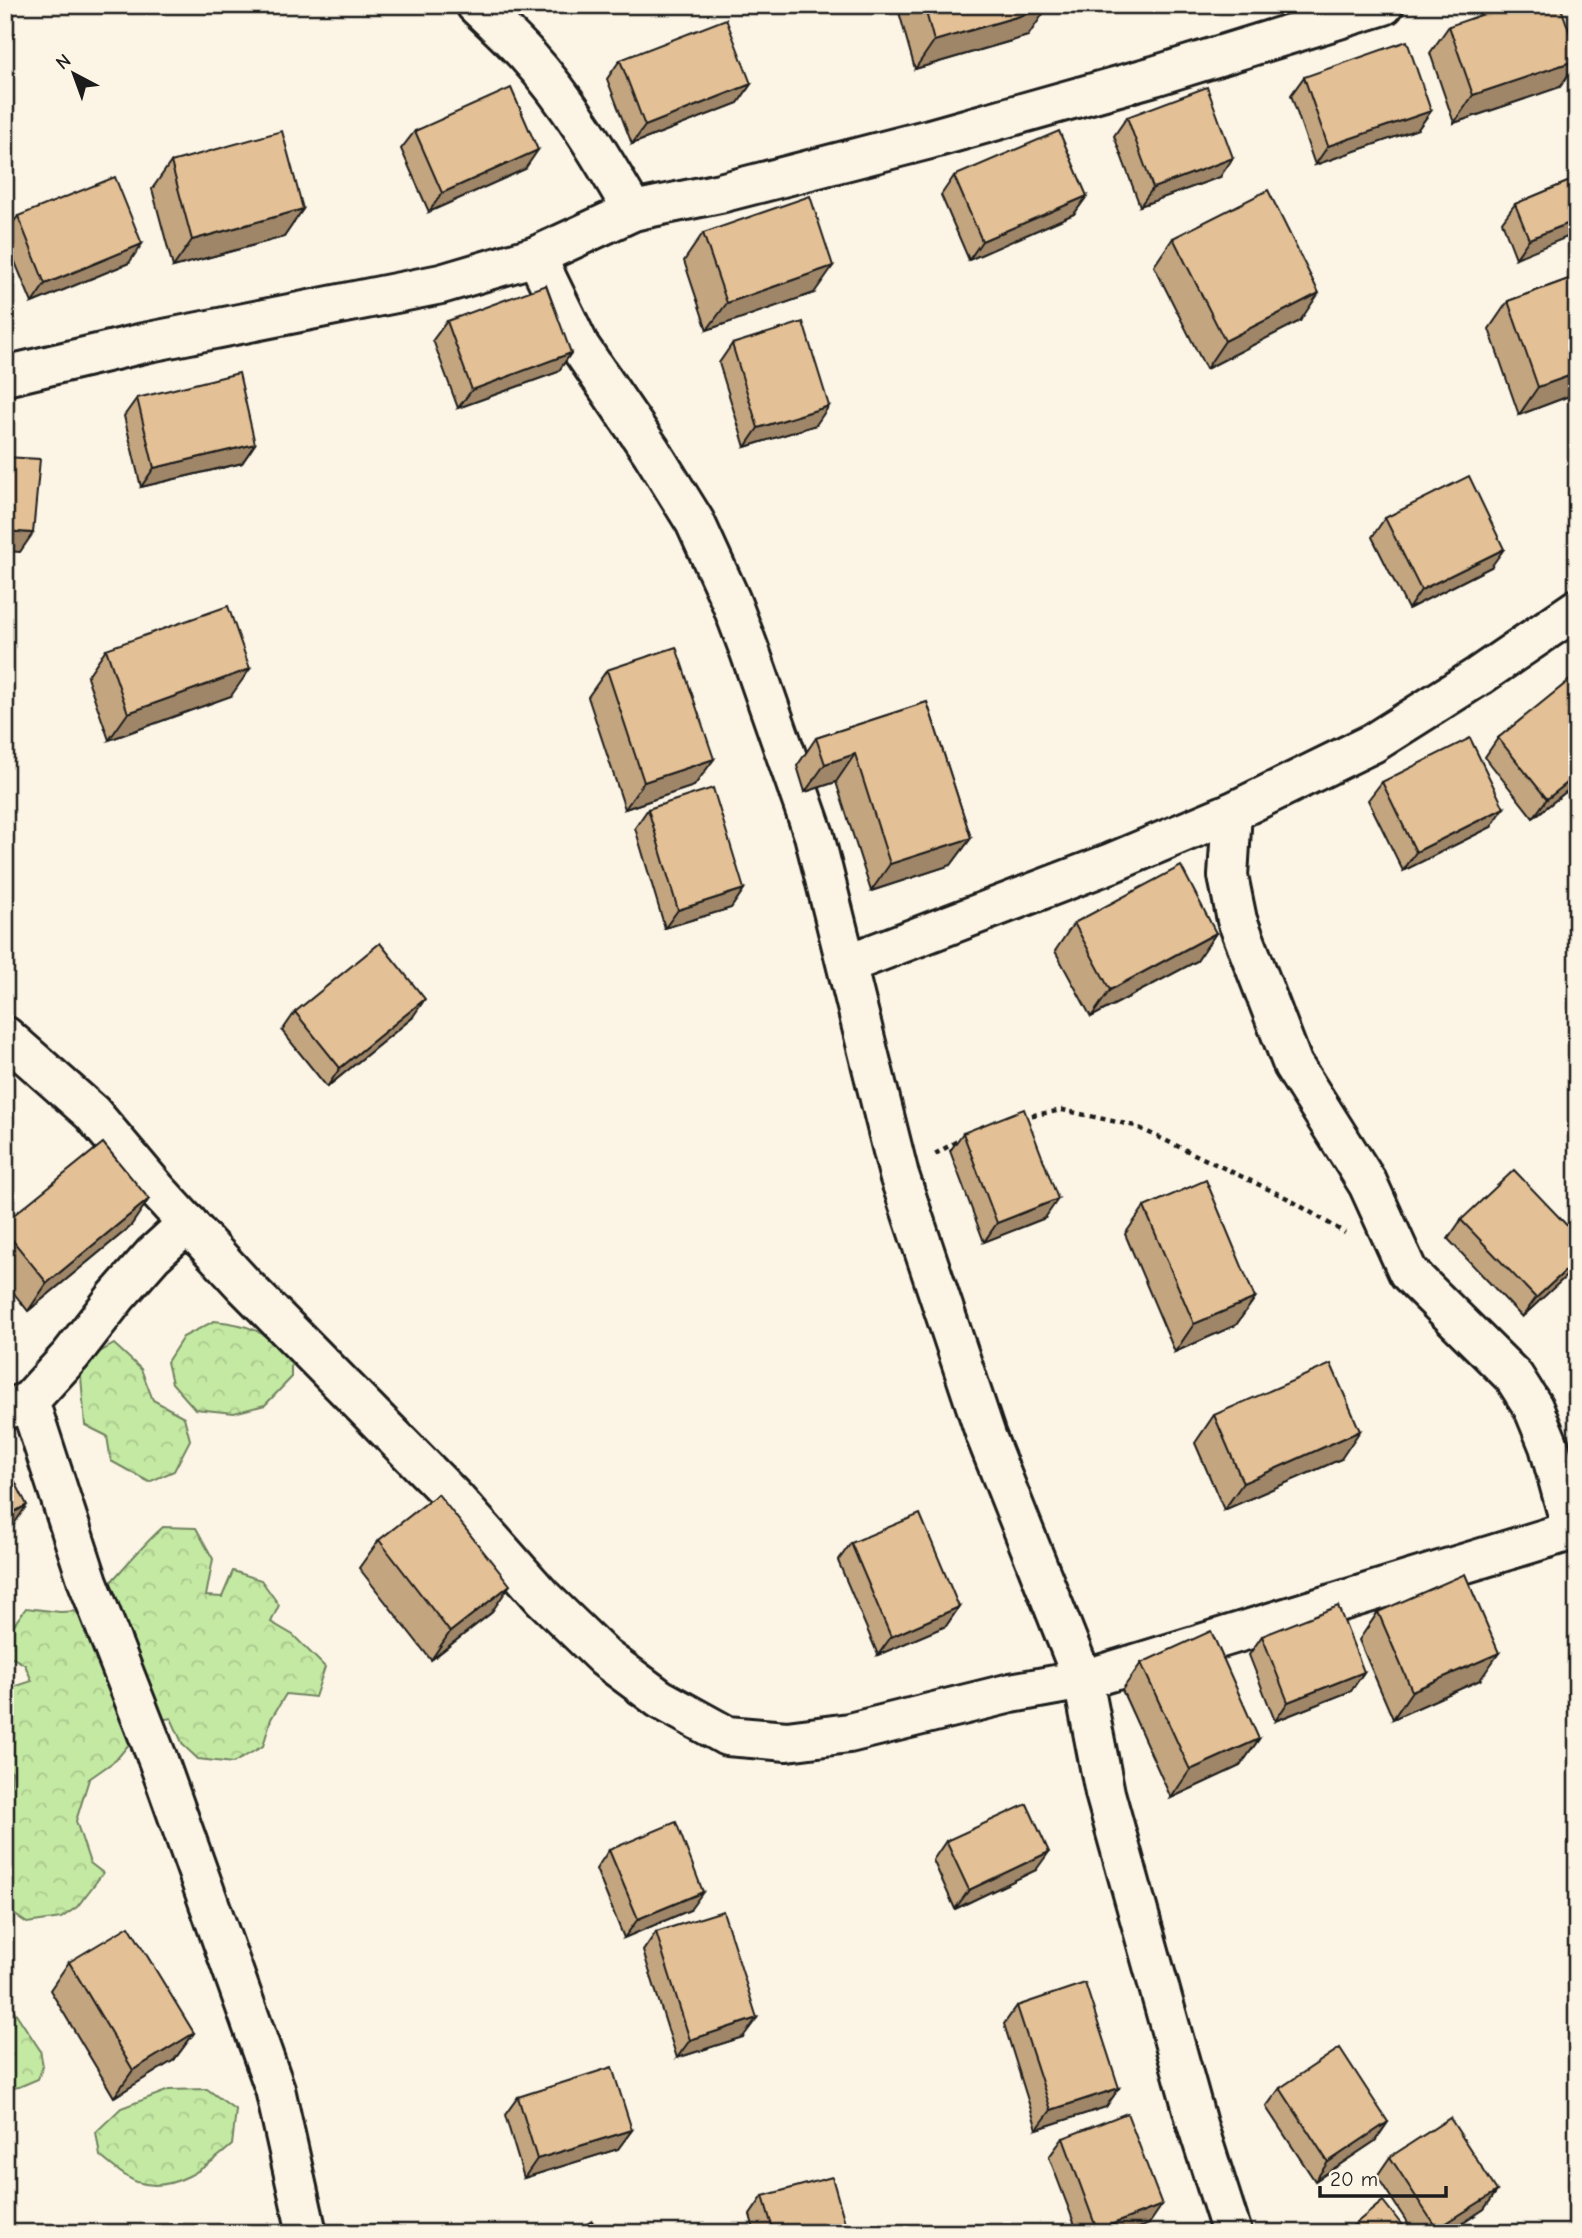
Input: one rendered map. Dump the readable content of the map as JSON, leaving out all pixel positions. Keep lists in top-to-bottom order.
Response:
{
  "scale_bar": "20 m",
  "north": "top left"
}
